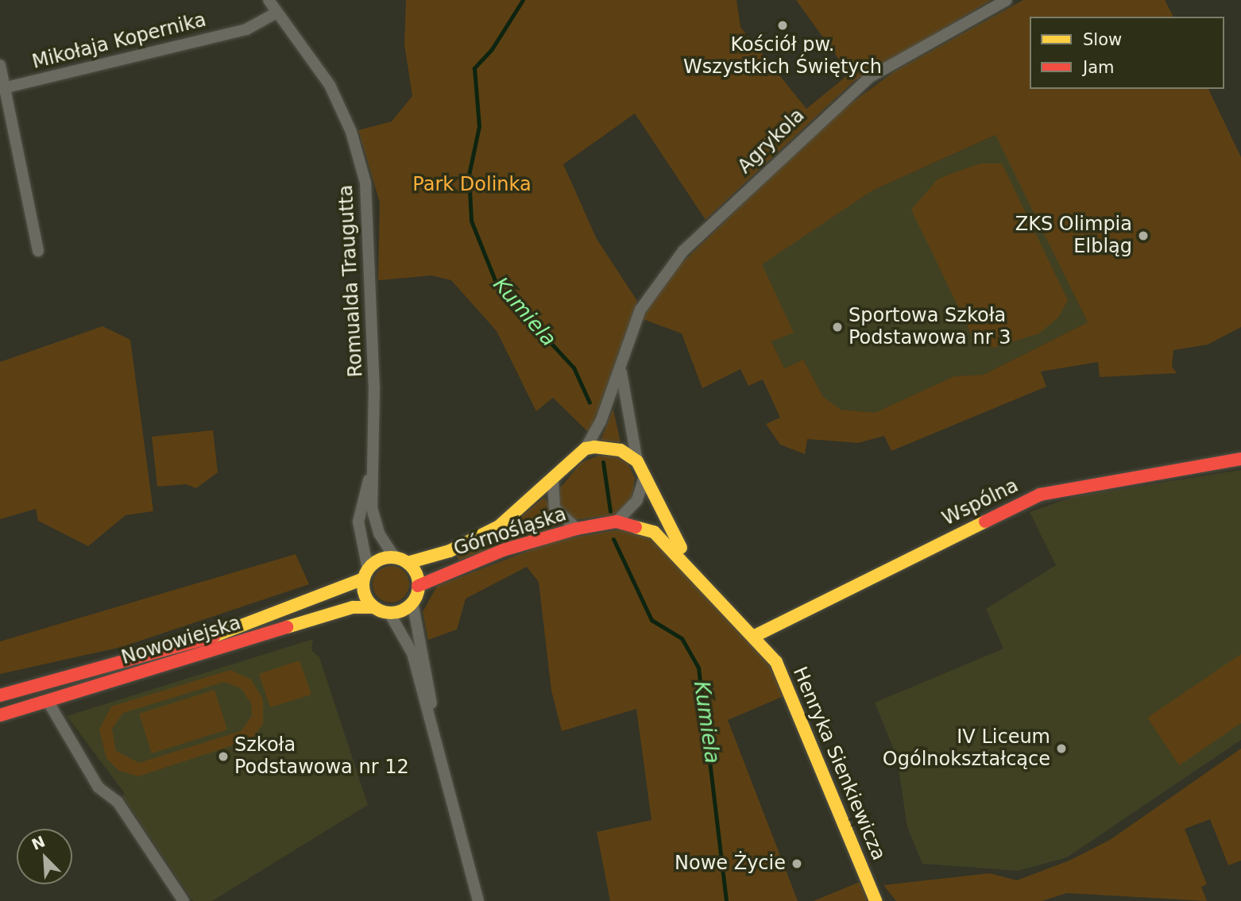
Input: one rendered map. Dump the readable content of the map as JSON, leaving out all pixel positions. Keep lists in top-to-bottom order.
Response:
{
  "streets": {
    "street": [
      "Mikołaja Kopernika",
      "Agrykola",
      "Romualda Traugutta",
      "Wspólna",
      "Górnośląska",
      "Nowowiejska",
      "Henryka Sienkiewicza"
    ]
  },
  "crossings": [
    ["Mikołaja Kopernika", "Romualda Traugutta"],
    ["Agrykola", "Górnośląska"],
    ["Agrykola", "Henryka Sienkiewicza"],
    ["Romualda Traugutta", "Górnośląska"],
    ["Romualda Traugutta", "Nowowiejska"],
    ["Wspólna", "Henryka Sienkiewicza"],
    ["Górnośląska", "Nowowiejska"],
    ["Górnośląska", "Henryka Sienkiewicza"]
  ],
  "water": ["Kumiela"],
  "parks": ["Park Dolinka"],
  "places": [
    "Kościół pw. Wszystkich Świętych",
    "ZKS Olimpia Elbląg",
    "Sportowa Szkoła Podstawowa nr 3",
    "IV Liceum Ogólnokształcące",
    "Szkoła Podstawowa nr 12",
    "Nowe Życie"
  ],
  "legend": ["Slow", "Jam"],
  "north": "top left"
}
